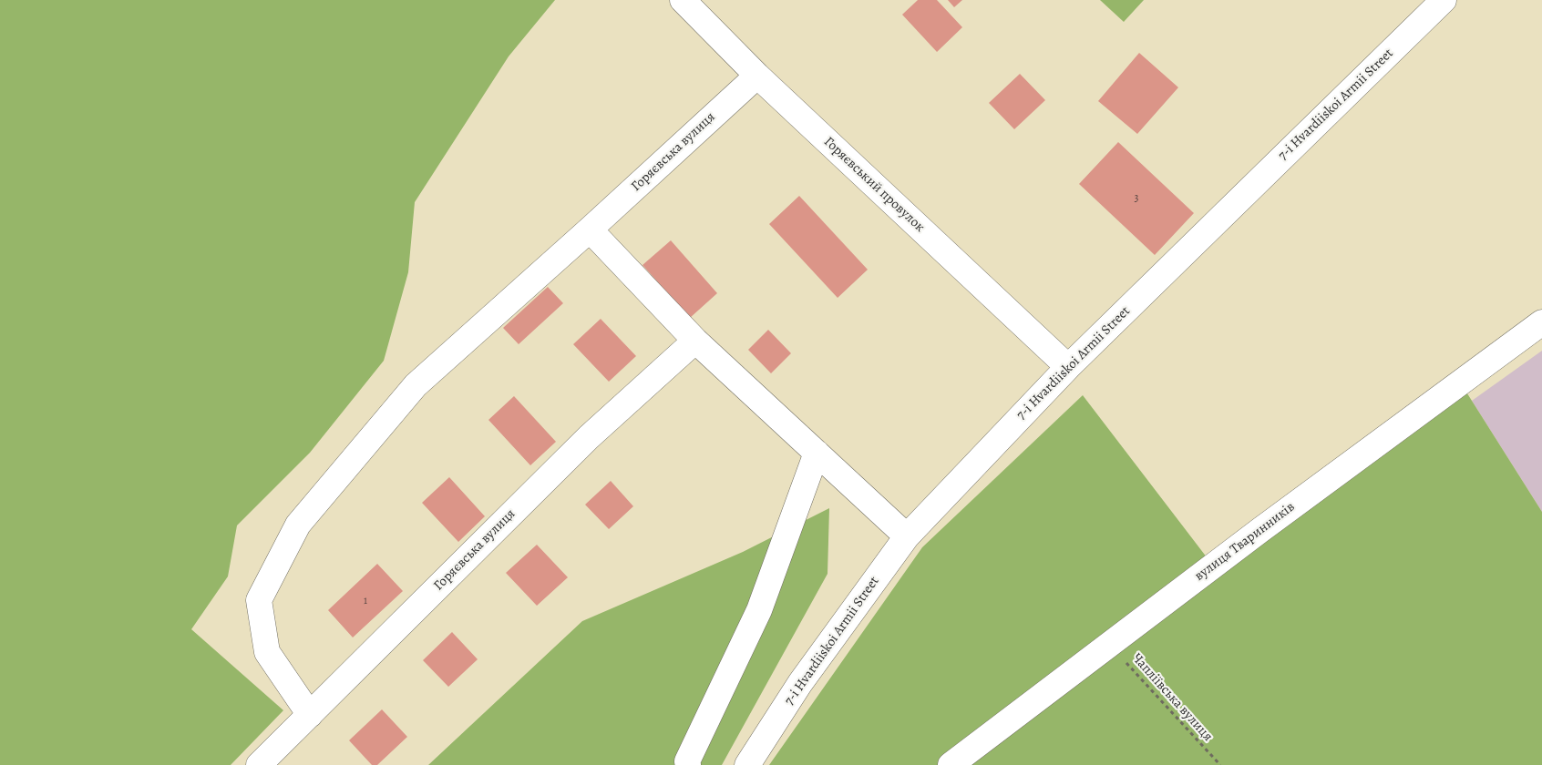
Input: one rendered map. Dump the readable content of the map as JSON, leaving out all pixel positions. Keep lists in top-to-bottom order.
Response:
{
  "streets": {
    "street": [
      "7-i Hvardiiskoi Armii Street",
      "Горяєвська вулиця",
      "Горяєвський провулок",
      "вулиця Тваринників"
    ],
    "path": ["Чапліївська вулиця"]
  },
  "crossings": [
    ["7-i Hvardiiskoi Armii Street", "Горяєвський провулок"],
    ["Горяєвська вулиця", "Горяєвський провулок"],
    ["вулиця Тваринників", "Чапліївська вулиця"]
  ],
  "house_numbers": ["3", "1"]
}
